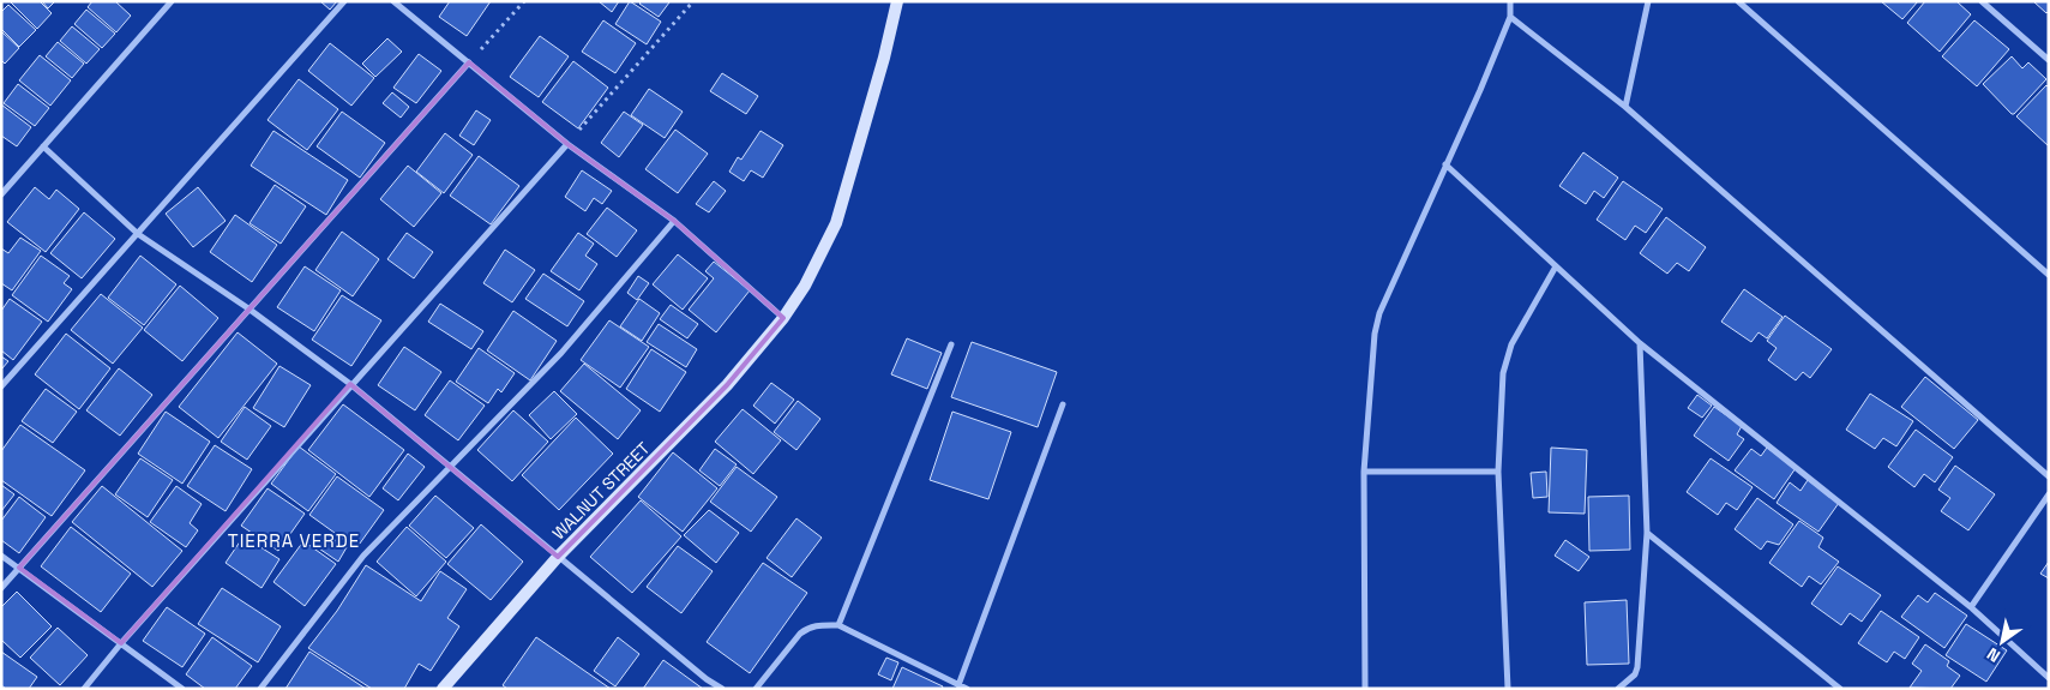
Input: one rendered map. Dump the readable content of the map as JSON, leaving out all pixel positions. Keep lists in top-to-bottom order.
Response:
{
  "streets": {
    "street": ["WALNUT STREET"]
  },
  "districts": ["TIERRA VERDE"],
  "north": "bottom left"
}
